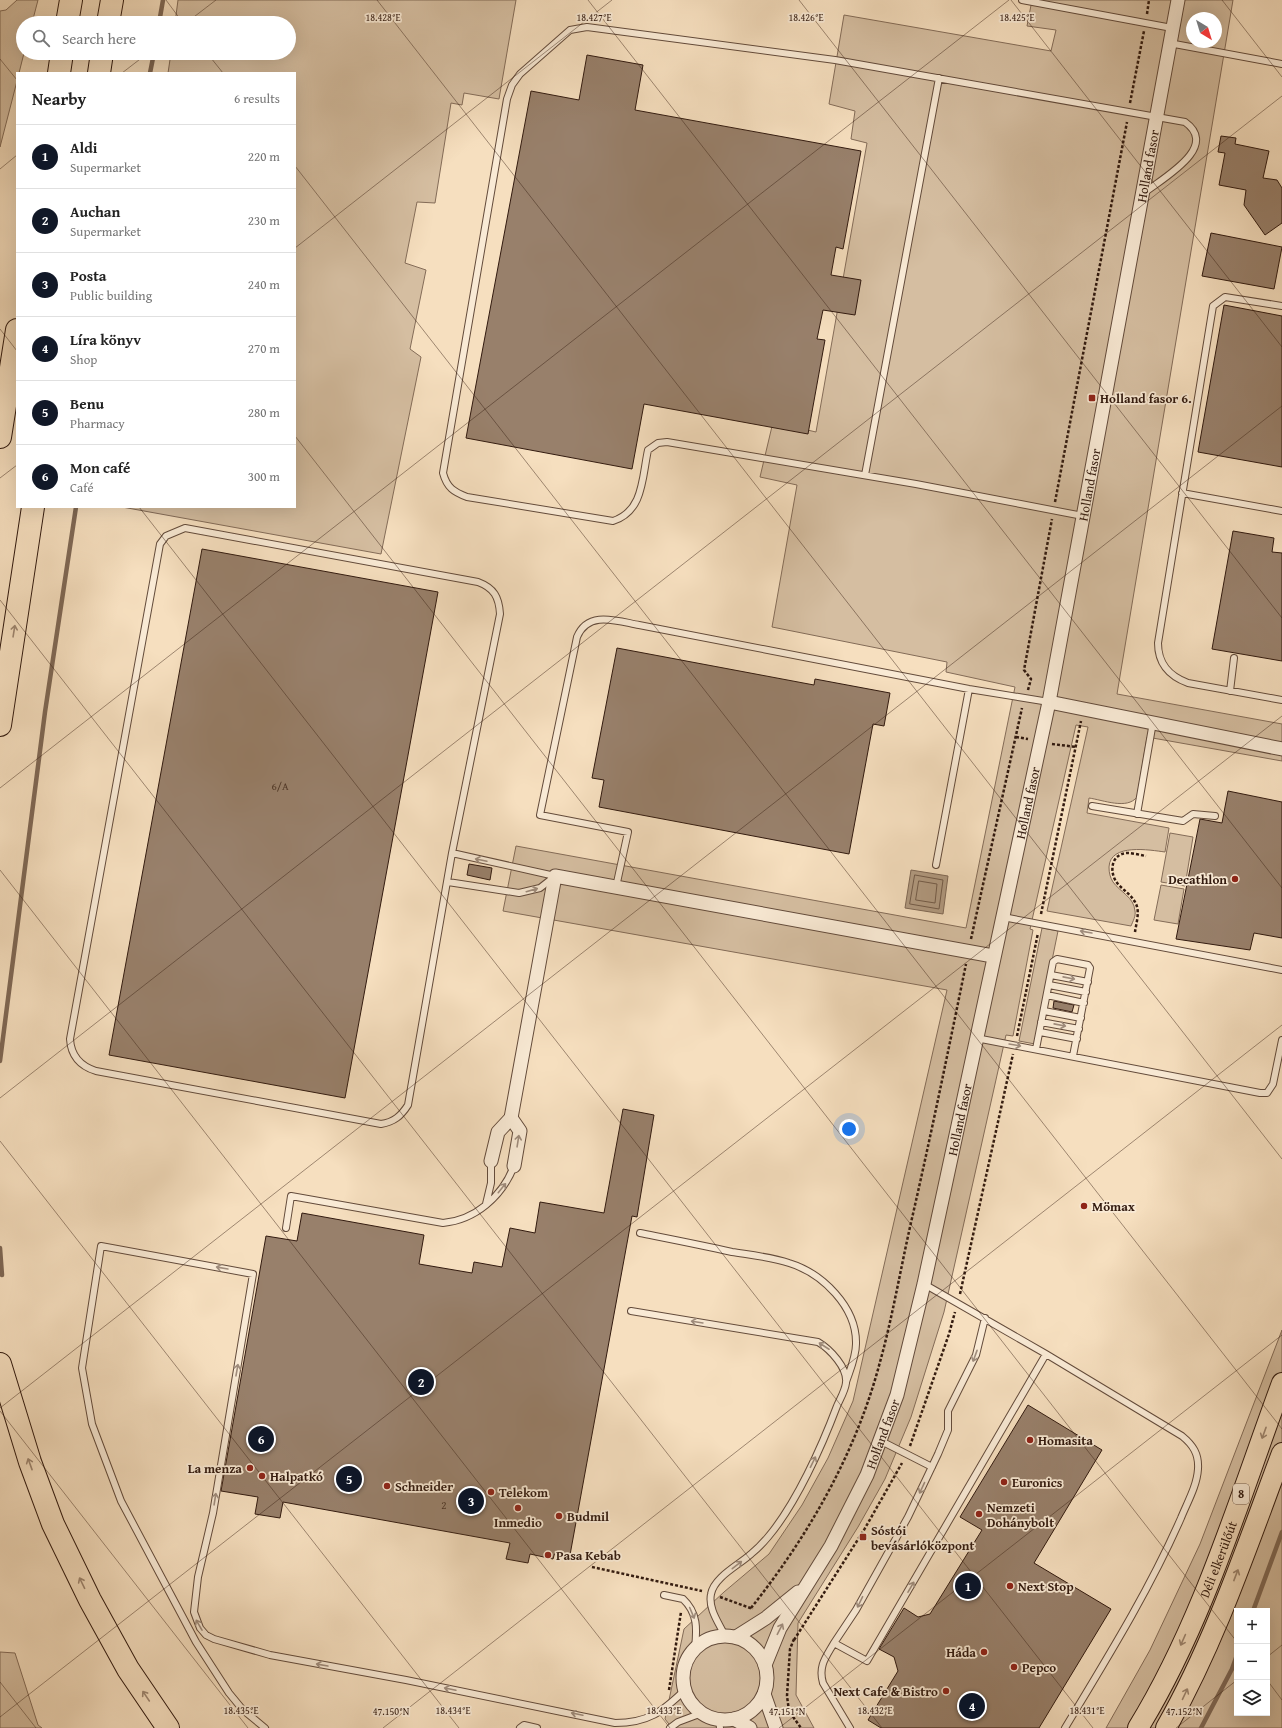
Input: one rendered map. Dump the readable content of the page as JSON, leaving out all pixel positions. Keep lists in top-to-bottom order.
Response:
{
  "streets": {
    "main road": ["8", "Déli elkerülőút"],
    "street": ["Holland fasor"]
  },
  "places": {
    "transit": ["Holland fasor 6.", "Sóstói bevásárlóközpont"],
    "other": [
      "Decathlon",
      "Mömax",
      "Homasita",
      "La menza",
      "Halpatkó",
      "Euronics",
      "Schneider",
      "Telekom",
      "Inmedio",
      "Nemzeti Dohánybolt",
      "Budmil",
      "Pasa Kebab",
      "Next Stop",
      "Háda",
      "Pepco",
      "Next Cafe & Bistro"
    ]
  },
  "house_numbers": ["6/A", "2"],
  "north": "bottom right",
  "page": {
    "search": "Search here",
    "heading": ["Nearby", "6 results"],
    "list": [
      {
        "mark": "1",
        "name": "Aldi",
        "note": "Supermarket",
        "value": "220 m"
      },
      {
        "mark": "2",
        "name": "Auchan",
        "note": "Supermarket",
        "value": "230 m"
      },
      {
        "mark": "3",
        "name": "Posta",
        "note": "Public building",
        "value": "240 m"
      },
      {
        "mark": "4",
        "name": "Líra könyv",
        "note": "Shop",
        "value": "270 m"
      },
      {
        "mark": "5",
        "name": "Benu",
        "note": "Pharmacy",
        "value": "280 m"
      },
      {
        "mark": "6",
        "name": "Mon café",
        "note": "Café",
        "value": "300 m"
      }
    ],
    "pins": [
      "2",
      "6",
      "5",
      "3",
      "1",
      "4"
    ],
    "map_buttons": ["+", "−"]
  },
  "coordinates": [
    "18.428°E",
    "18.427°E",
    "18.426°E",
    "18.425°E",
    "18.435°E",
    "18.434°E",
    "18.433°E",
    "18.432°E",
    "18.431°E",
    "47.150°N",
    "47.151°N",
    "47.152°N"
  ]
}
